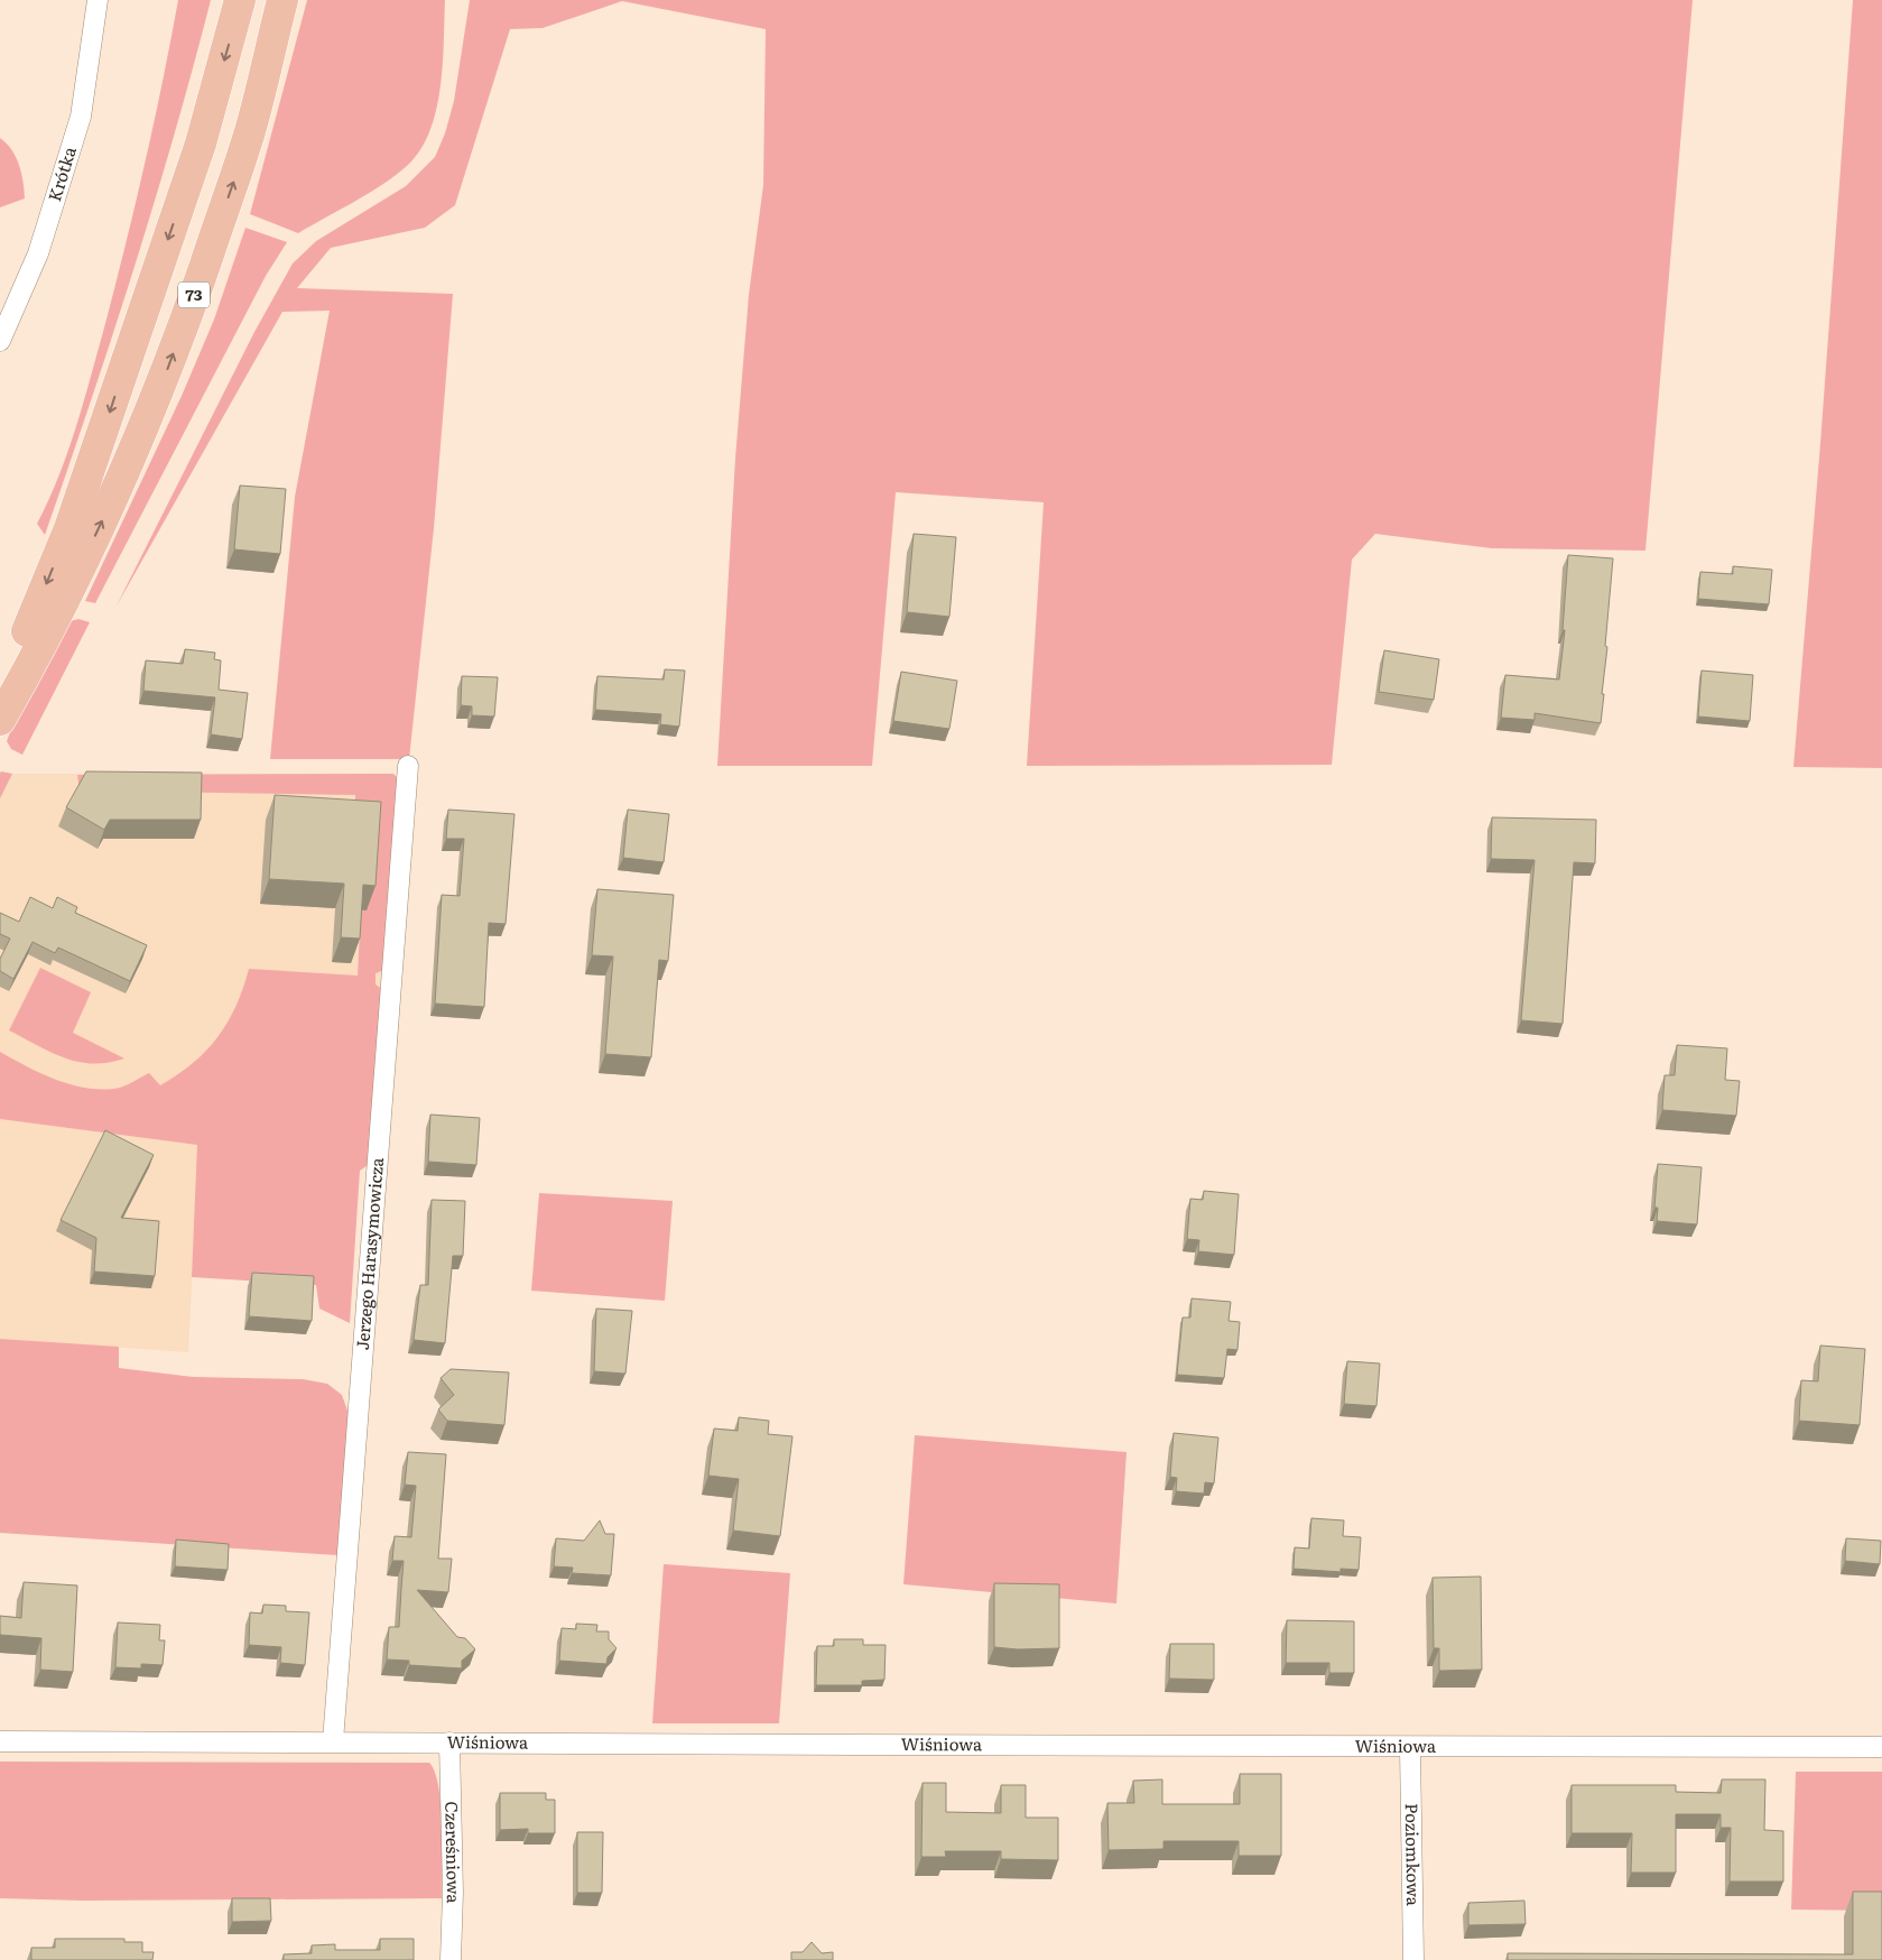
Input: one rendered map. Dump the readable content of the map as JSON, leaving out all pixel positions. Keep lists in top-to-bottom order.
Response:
{
  "streets": {
    "main road": ["73"],
    "street": [
      "Krótka",
      "Jerzego Harasymowicza",
      "Wiśniowa",
      "Czereśniowa",
      "Poziomkowa"
    ]
  },
  "crossings": [
    ["Jerzego Harasymowicza", "Wiśniowa"],
    ["Wiśniowa", "Czereśniowa"],
    ["Wiśniowa", "Poziomkowa"]
  ]
}
